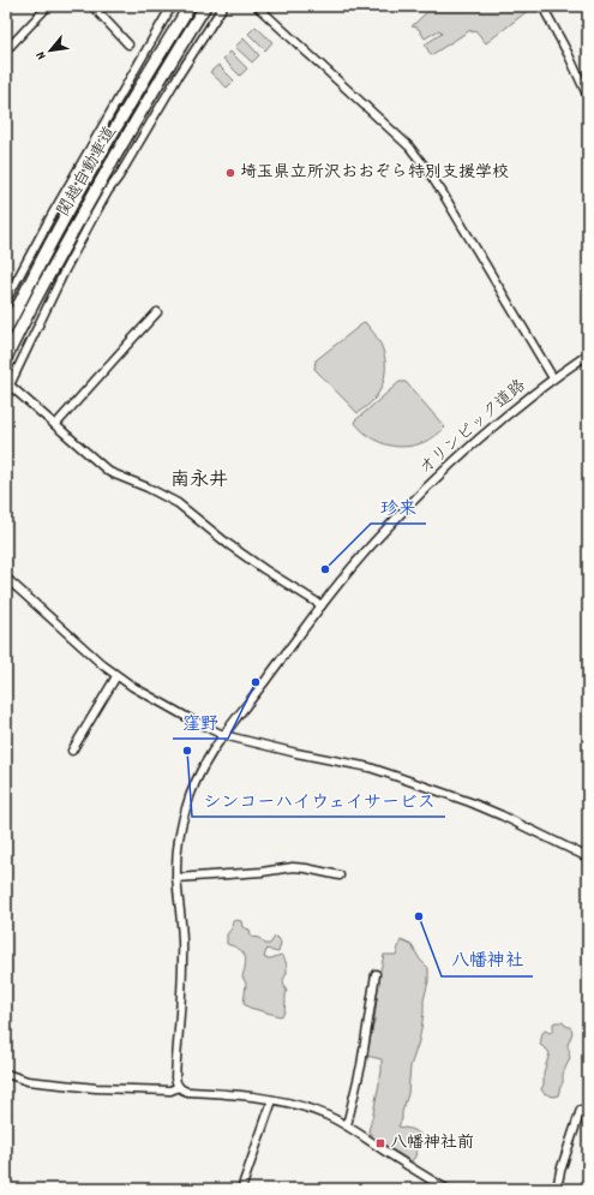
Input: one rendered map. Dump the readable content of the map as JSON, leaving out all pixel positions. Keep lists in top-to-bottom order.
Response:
{
  "streets": {
    "highway": ["関越自動車道"],
    "street": ["オリンピック道路"]
  },
  "districts": ["南永井"],
  "places": {
    "other": [
      "埼玉県立所沢おおぞら特別支援学校",
      "珍来",
      "窪野",
      "シンコーハイウェイサービス",
      "八幡神社"
    ],
    "transit": ["八幡神社前"]
  },
  "north": "bottom left"
}
